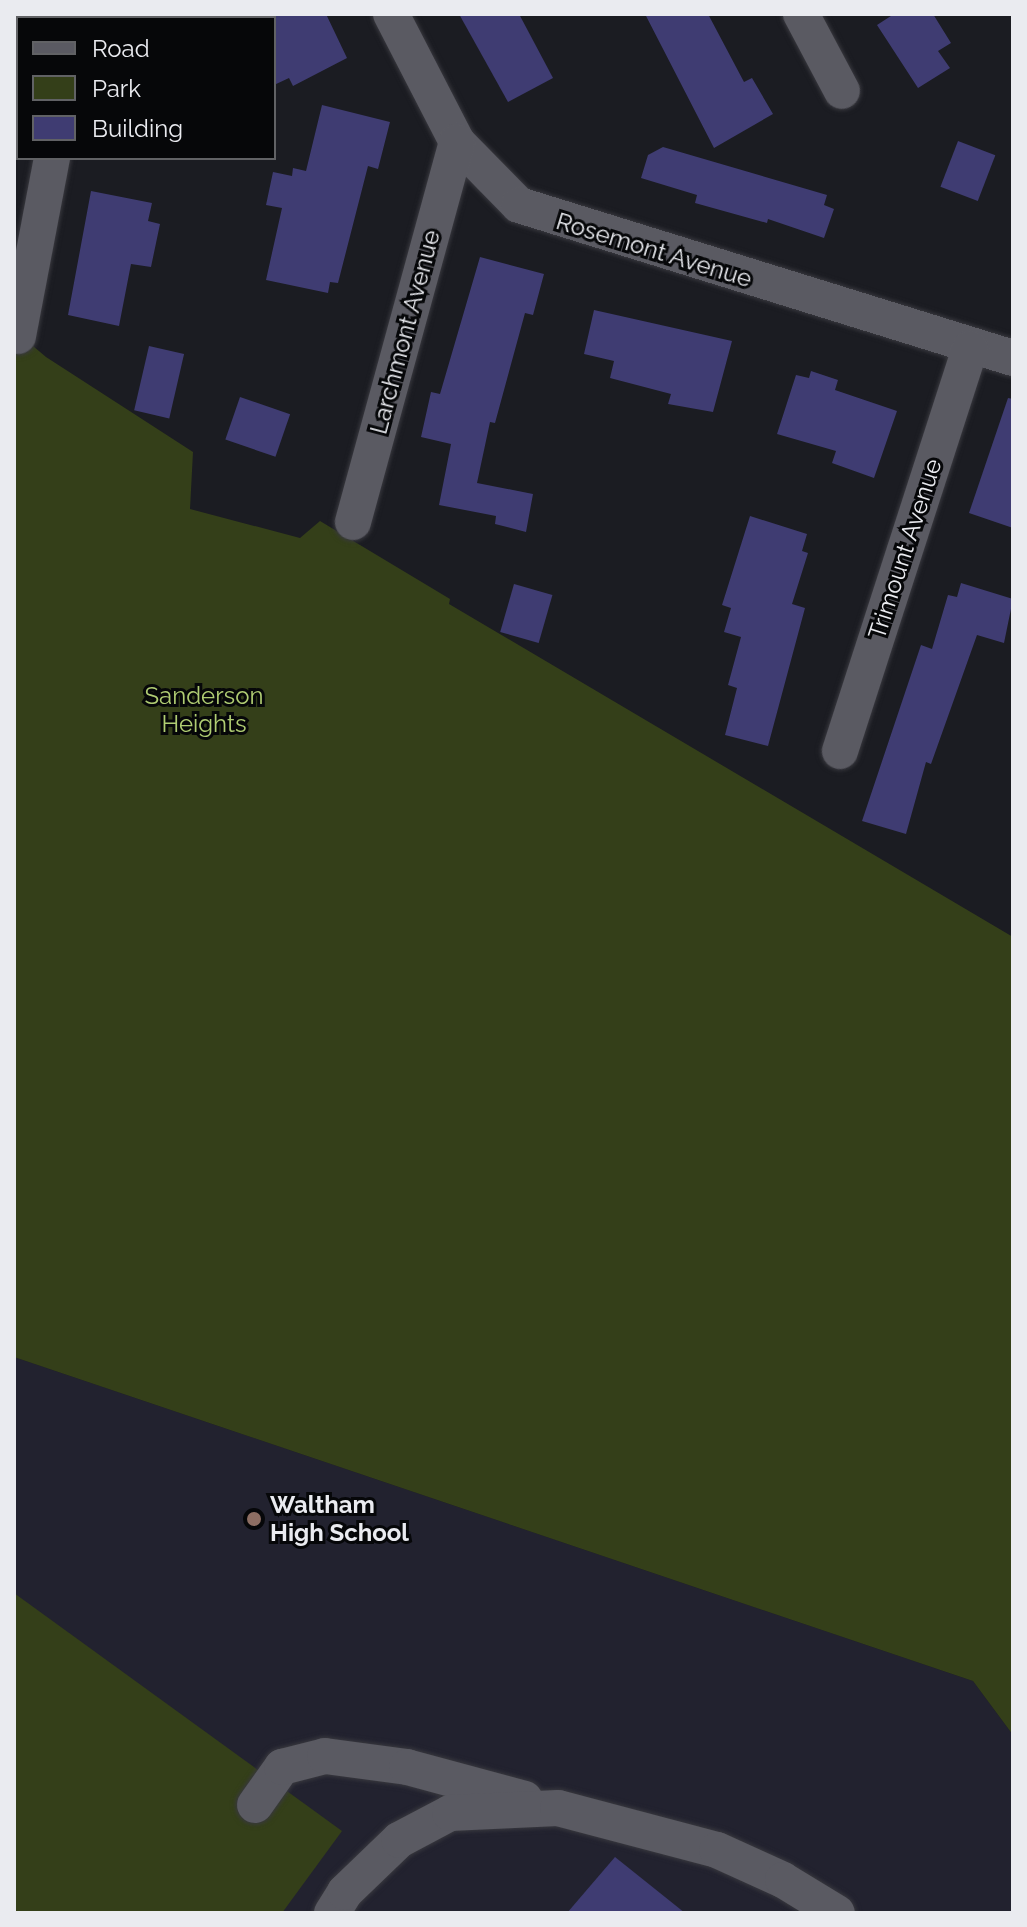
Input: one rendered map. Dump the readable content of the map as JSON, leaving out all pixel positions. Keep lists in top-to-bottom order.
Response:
{
  "streets": {
    "street": ["Rosemont Avenue", "Larchmont Avenue", "Trimount Avenue"]
  },
  "crossings": [
    ["Rosemont Avenue", "Larchmont Avenue"],
    ["Rosemont Avenue", "Trimount Avenue"]
  ],
  "parks": ["Sanderson Heights"],
  "places": ["Waltham High School"],
  "legend": ["Road", "Park", "Building"]
}
